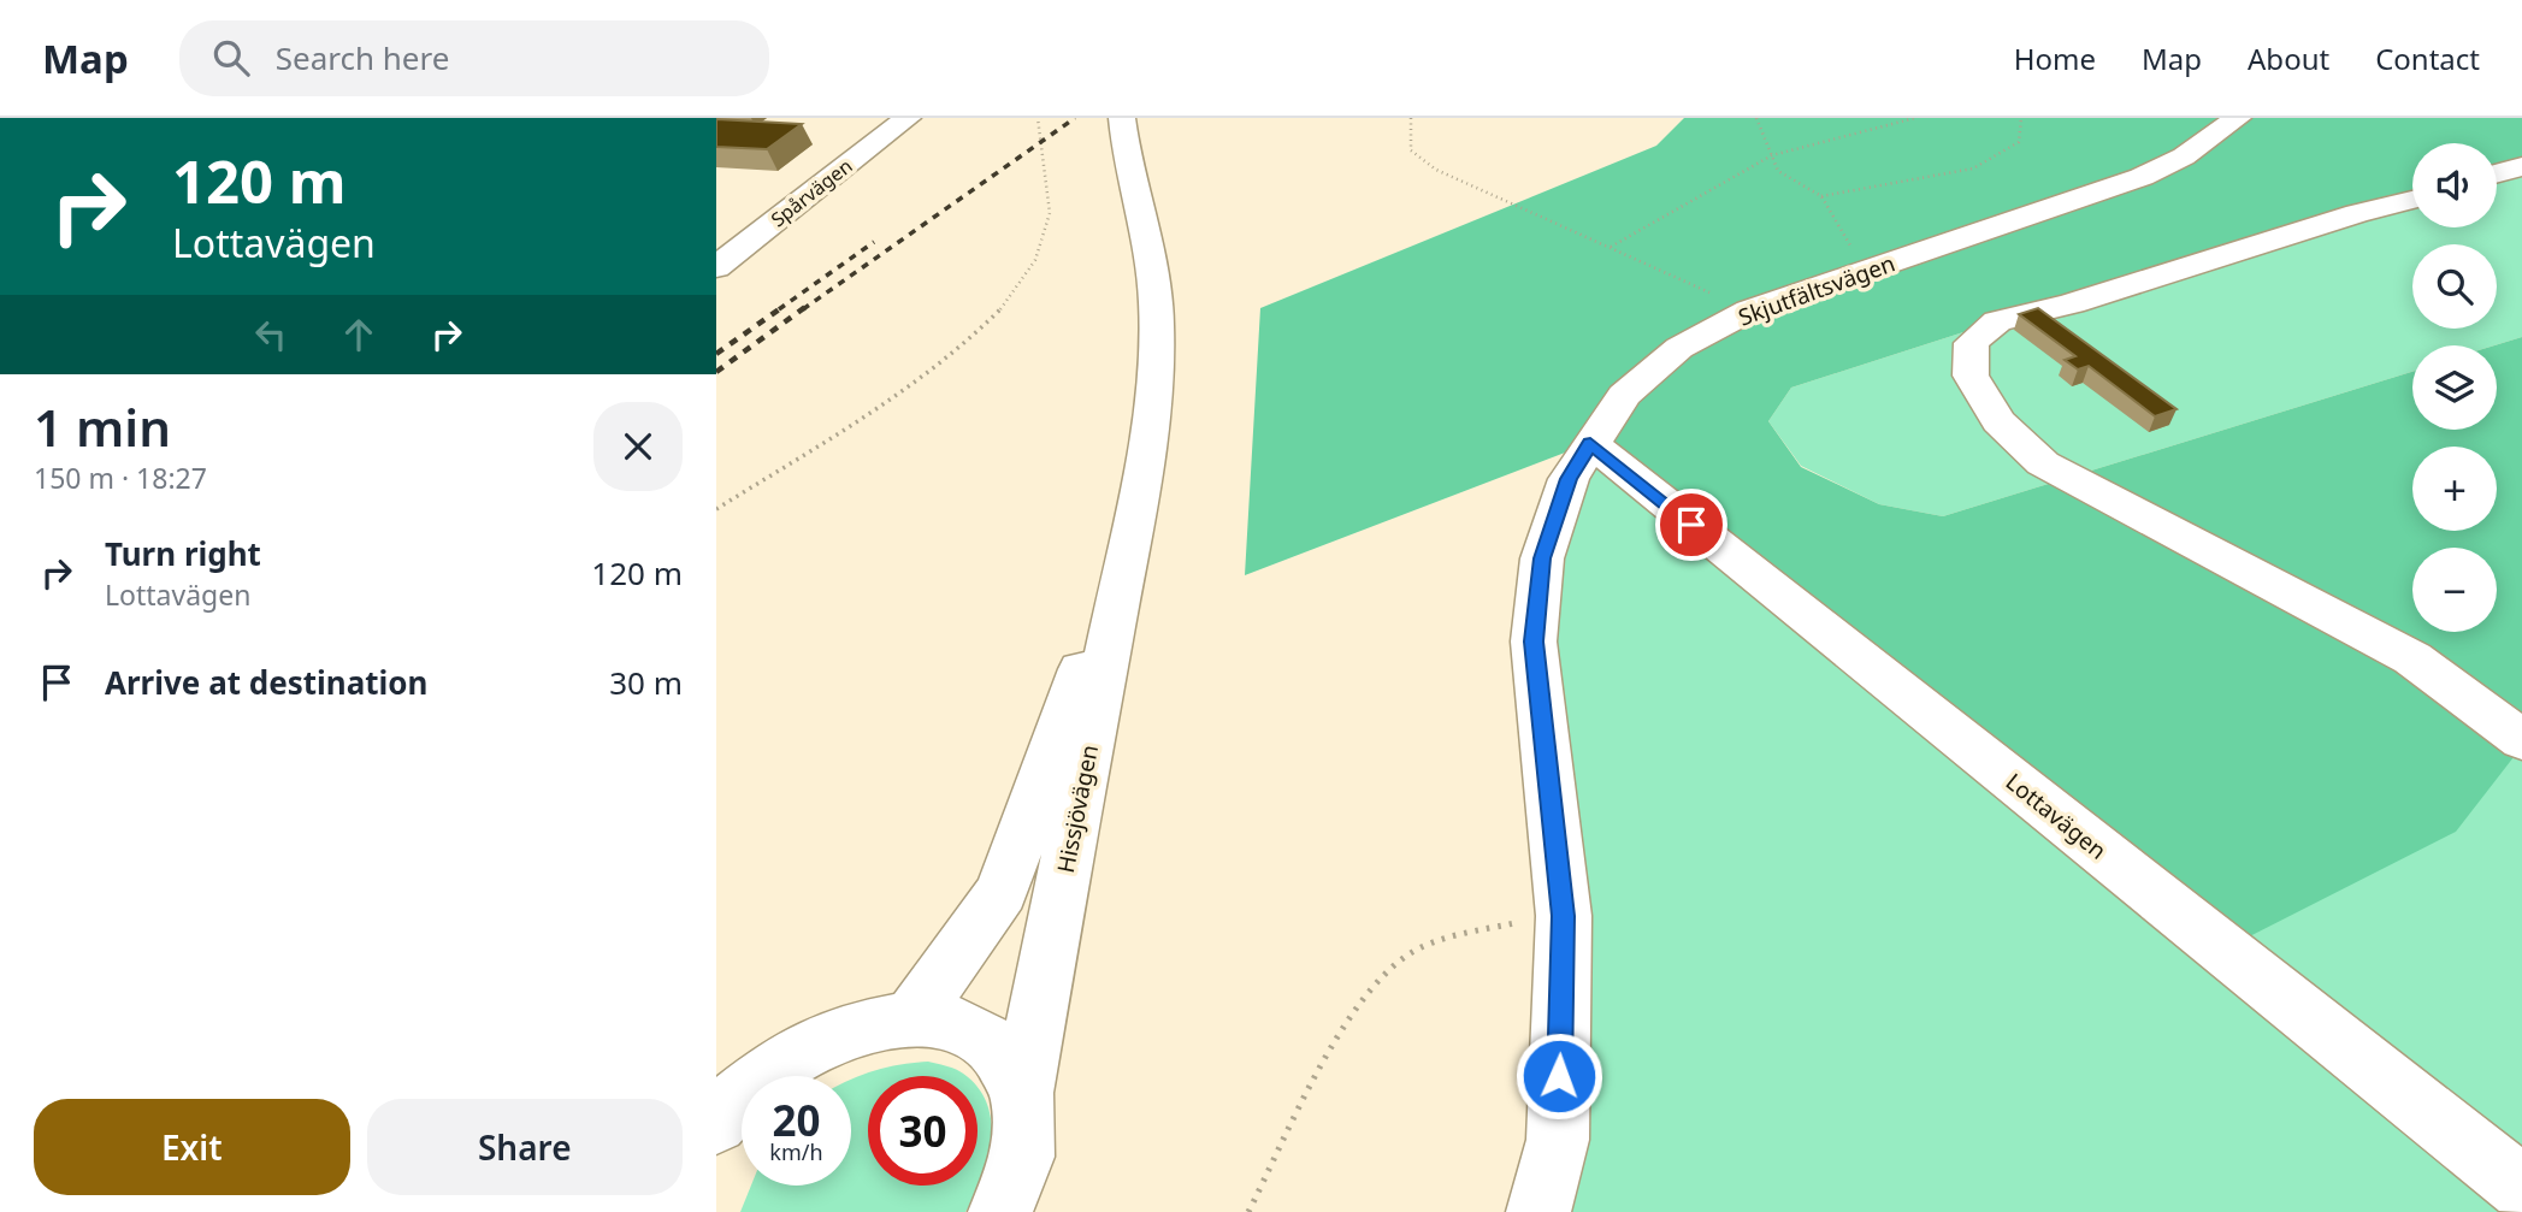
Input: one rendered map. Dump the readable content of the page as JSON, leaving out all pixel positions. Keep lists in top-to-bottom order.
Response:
{
  "streets": {
    "street": [
      "Spårvägen",
      "Skjutfältsvägen",
      "Hissjövägen",
      "Lottavägen"
    ]
  },
  "crossings": [
    ["Skjutfältsvägen", "Lottavägen"]
  ],
  "page": {
    "header": "Map",
    "search": "Search here",
    "nav": [
      "Home",
      "Map",
      "About",
      "Contact"
    ],
    "turn": ["120 m", "Lottavägen"],
    "map_buttons": ["+", "−"],
    "heading": ["1 min", "150 m · 18:27"],
    "list": [
      {
        "name": "Turn right",
        "note": "Lottavägen",
        "value": "120 m"
      },
      {
        "name": "Arrive at destination",
        "value": "30 m"
      }
    ],
    "speed": "20 km/h",
    "limit": "30",
    "buttons": ["Exit", "Share"]
  }
}
